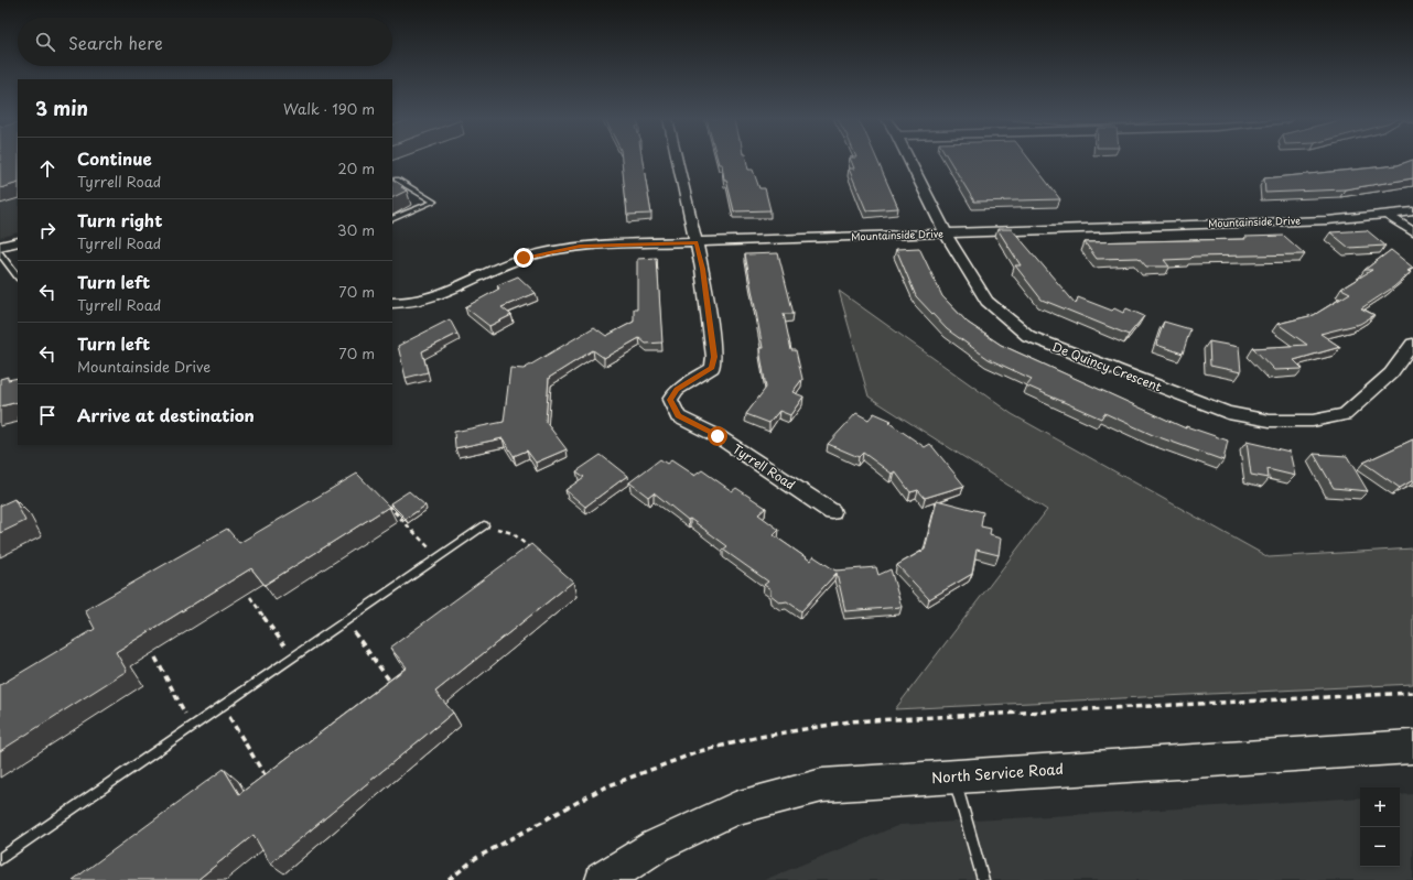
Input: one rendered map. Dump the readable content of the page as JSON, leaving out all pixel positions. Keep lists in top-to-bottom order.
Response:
{
  "streets": {
    "street": [
      "Mountainside Drive",
      "De Quincy Crescent",
      "Tyrrell Road",
      "North Service Road"
    ]
  },
  "crossings": [
    ["Mountainside Drive", "De Quincy Crescent"],
    ["Mountainside Drive", "Tyrrell Road"]
  ],
  "page": {
    "search": "Search here",
    "heading": ["3 min", "Walk · 190 m"],
    "list": [
      ["Continue", "Tyrrell Road", "20 m"],
      ["Turn right", "Tyrrell Road", "30 m"],
      ["Turn left", "Tyrrell Road", "70 m"],
      ["Turn left", "Mountainside Drive", "70 m"],
      "Arrive at destination"
    ],
    "map_buttons": ["+", "−"]
  }
}
